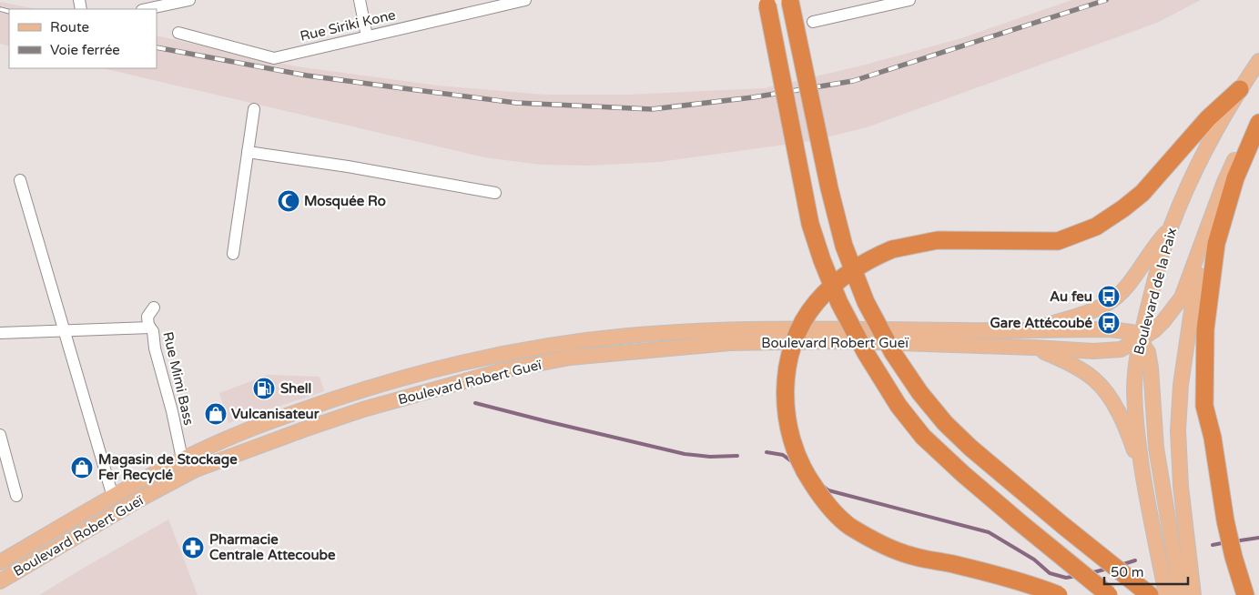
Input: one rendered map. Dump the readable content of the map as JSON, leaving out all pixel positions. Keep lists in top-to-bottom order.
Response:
{
  "streets": {
    "main road": ["Boulevard de la Paix", "Boulevard Robert Gueï"],
    "street": ["Rue Siriki Kone", "Rue Mimi Bass"]
  },
  "crossings": [
    ["Boulevard de la Paix", "Boulevard Robert Gueï"],
    ["Boulevard Robert Gueï", "Rue Mimi Bass"]
  ],
  "places": {
    "mosque": ["Mosquée Ro"],
    "bus stop": ["Au feu", "Gare Attécoubé"],
    "fuel station": ["Shell"],
    "shop": ["Vulcanisateur", "Magasin de Stockage Fer Recyclé"],
    "pharmacy": ["Pharmacie Centrale Attecoube"]
  },
  "legend": ["Route", "Voie ferrée"],
  "scale_bar": "50 m"
}
